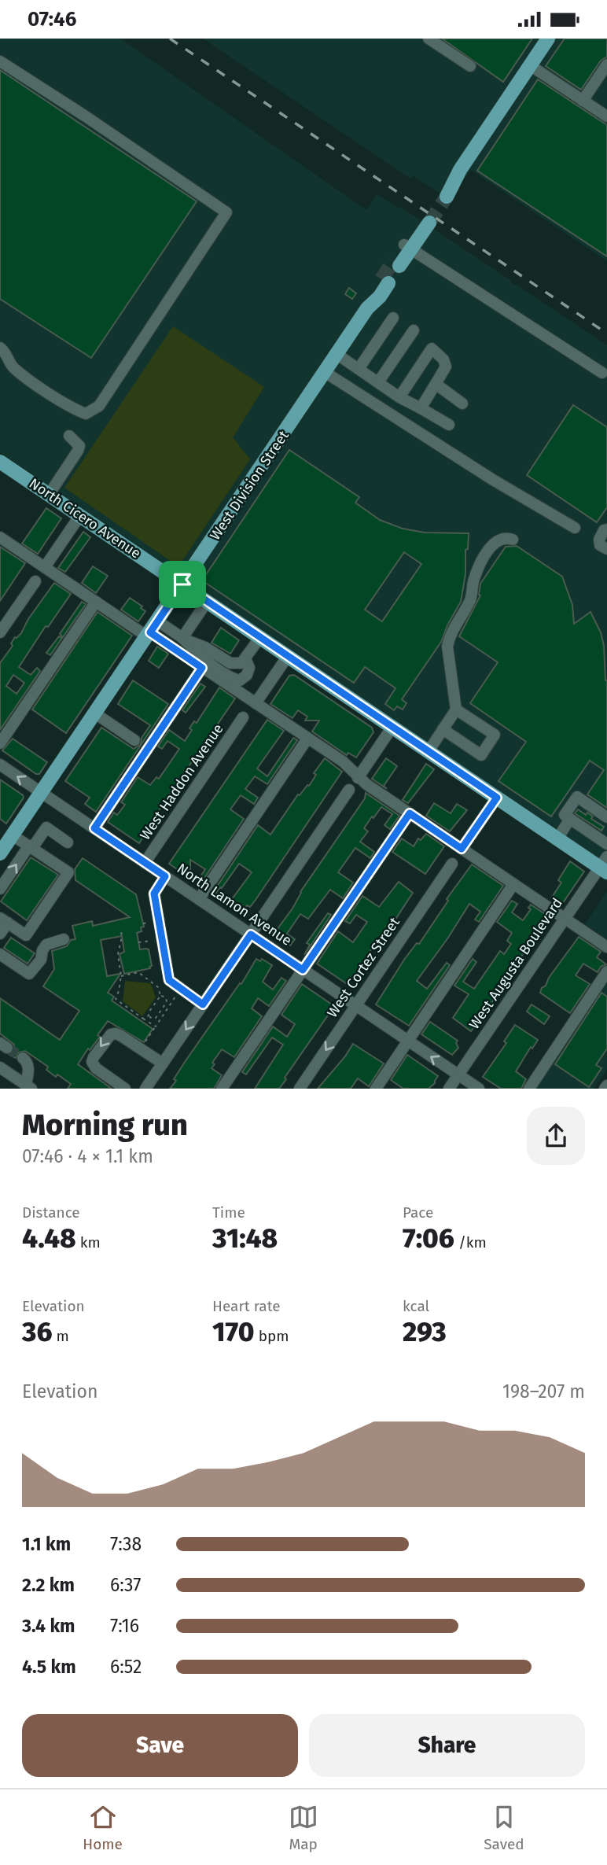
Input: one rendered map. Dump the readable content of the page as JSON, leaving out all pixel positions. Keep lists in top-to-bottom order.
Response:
{
  "streets": {
    "main road": ["West Division Street", "North Cicero Avenue"],
    "street": [
      "West Haddon Avenue",
      "North Lamon Avenue",
      "West Augusta Boulevard",
      "West Cortez Street"
    ]
  },
  "crossings": [
    ["West Division Street", "North Cicero Avenue"],
    ["West Division Street", "North Lamon Avenue"],
    ["North Cicero Avenue", "West Augusta Boulevard"],
    ["West Haddon Avenue", "North Lamon Avenue"],
    ["North Lamon Avenue", "West Augusta Boulevard"],
    ["North Lamon Avenue", "West Cortez Street"]
  ],
  "page": {
    "status": "07:46",
    "heading": ["Morning run", "07:46 · 4 × 1.1 km"],
    "stats": [
      ["Distance", "4.48 km"],
      ["Time", "31:48"],
      ["Pace", "7:06 /km"],
      ["Elevation", "36 m"],
      ["Heart rate", "170 bpm"],
      ["kcal", "293"]
    ],
    "chart": ["Elevation", "198–207 m"],
    "list": [
      {
        "name": "1.1 km",
        "note": "7:38"
      },
      {
        "name": "2.2 km",
        "note": "6:37"
      },
      {
        "name": "3.4 km",
        "note": "7:16"
      },
      {
        "name": "4.5 km",
        "note": "6:52"
      }
    ],
    "buttons": ["Save", "Share"],
    "tabs": ["Home", "Map", "Saved"]
  }
}
